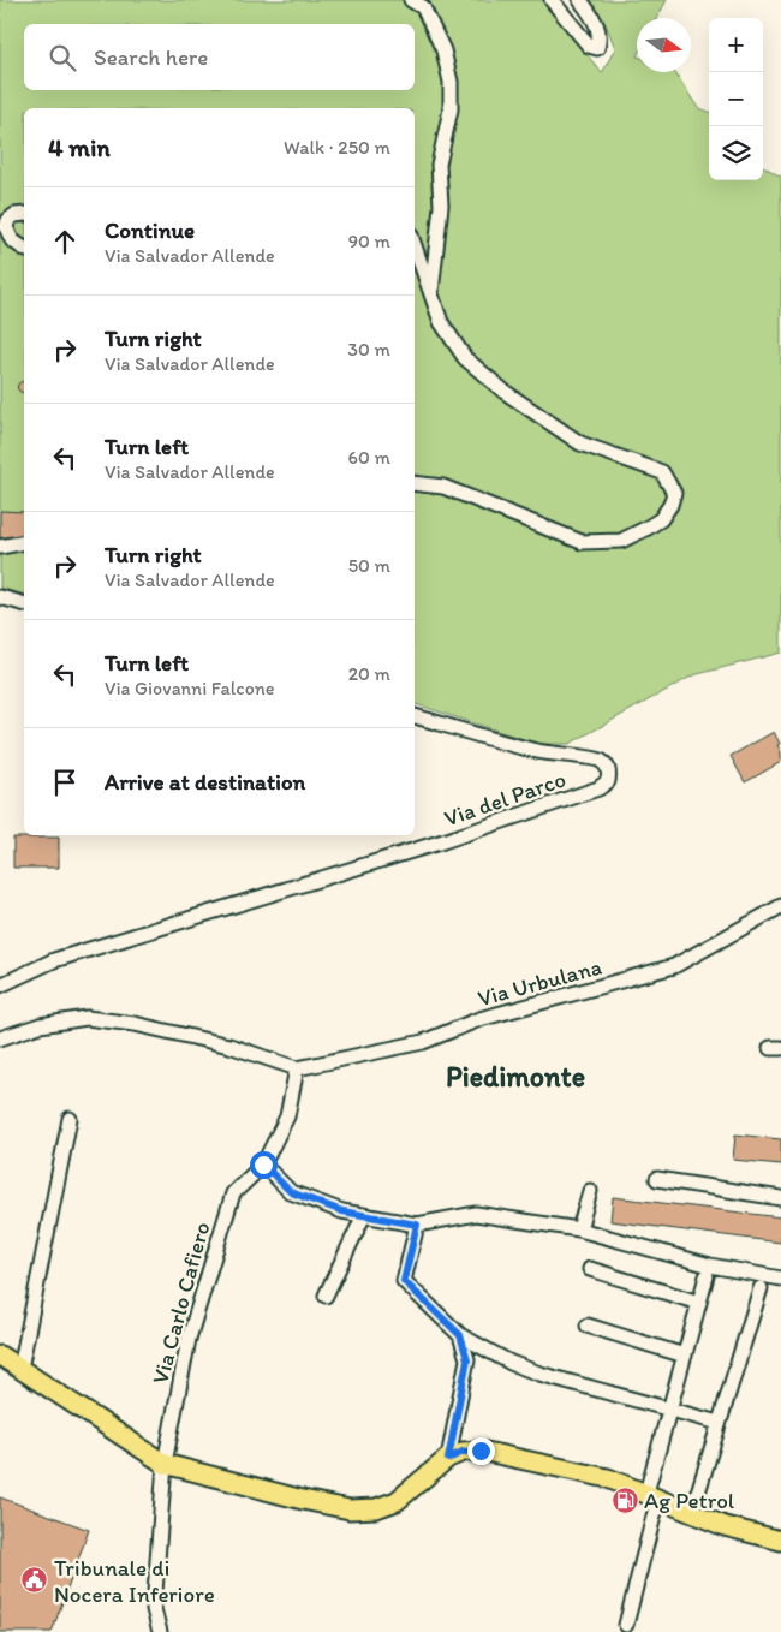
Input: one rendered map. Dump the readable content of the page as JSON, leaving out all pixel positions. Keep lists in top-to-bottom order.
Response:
{
  "streets": {
    "street": ["Via del Parco", "Via Urbulana", "Via Carlo Cafiero"]
  },
  "crossings": [
    ["Via Urbulana", "Via Carlo Cafiero"]
  ],
  "districts": ["Piedimonte"],
  "places": {
    "fuel station": ["Ag Petrol"],
    "public building": ["Tribunale di Nocera Inferiore"]
  },
  "north": "right",
  "page": {
    "map_buttons": ["+", "−"],
    "search": "Search here",
    "heading": ["4 min", "Walk · 250 m"],
    "list": [
      ["Continue", "Via Salvador Allende", "90 m"],
      ["Turn right", "Via Salvador Allende", "30 m"],
      ["Turn left", "Via Salvador Allende", "60 m"],
      ["Turn right", "Via Salvador Allende", "50 m"],
      ["Turn left", "Via Giovanni Falcone", "20 m"],
      "Arrive at destination"
    ]
  }
}
